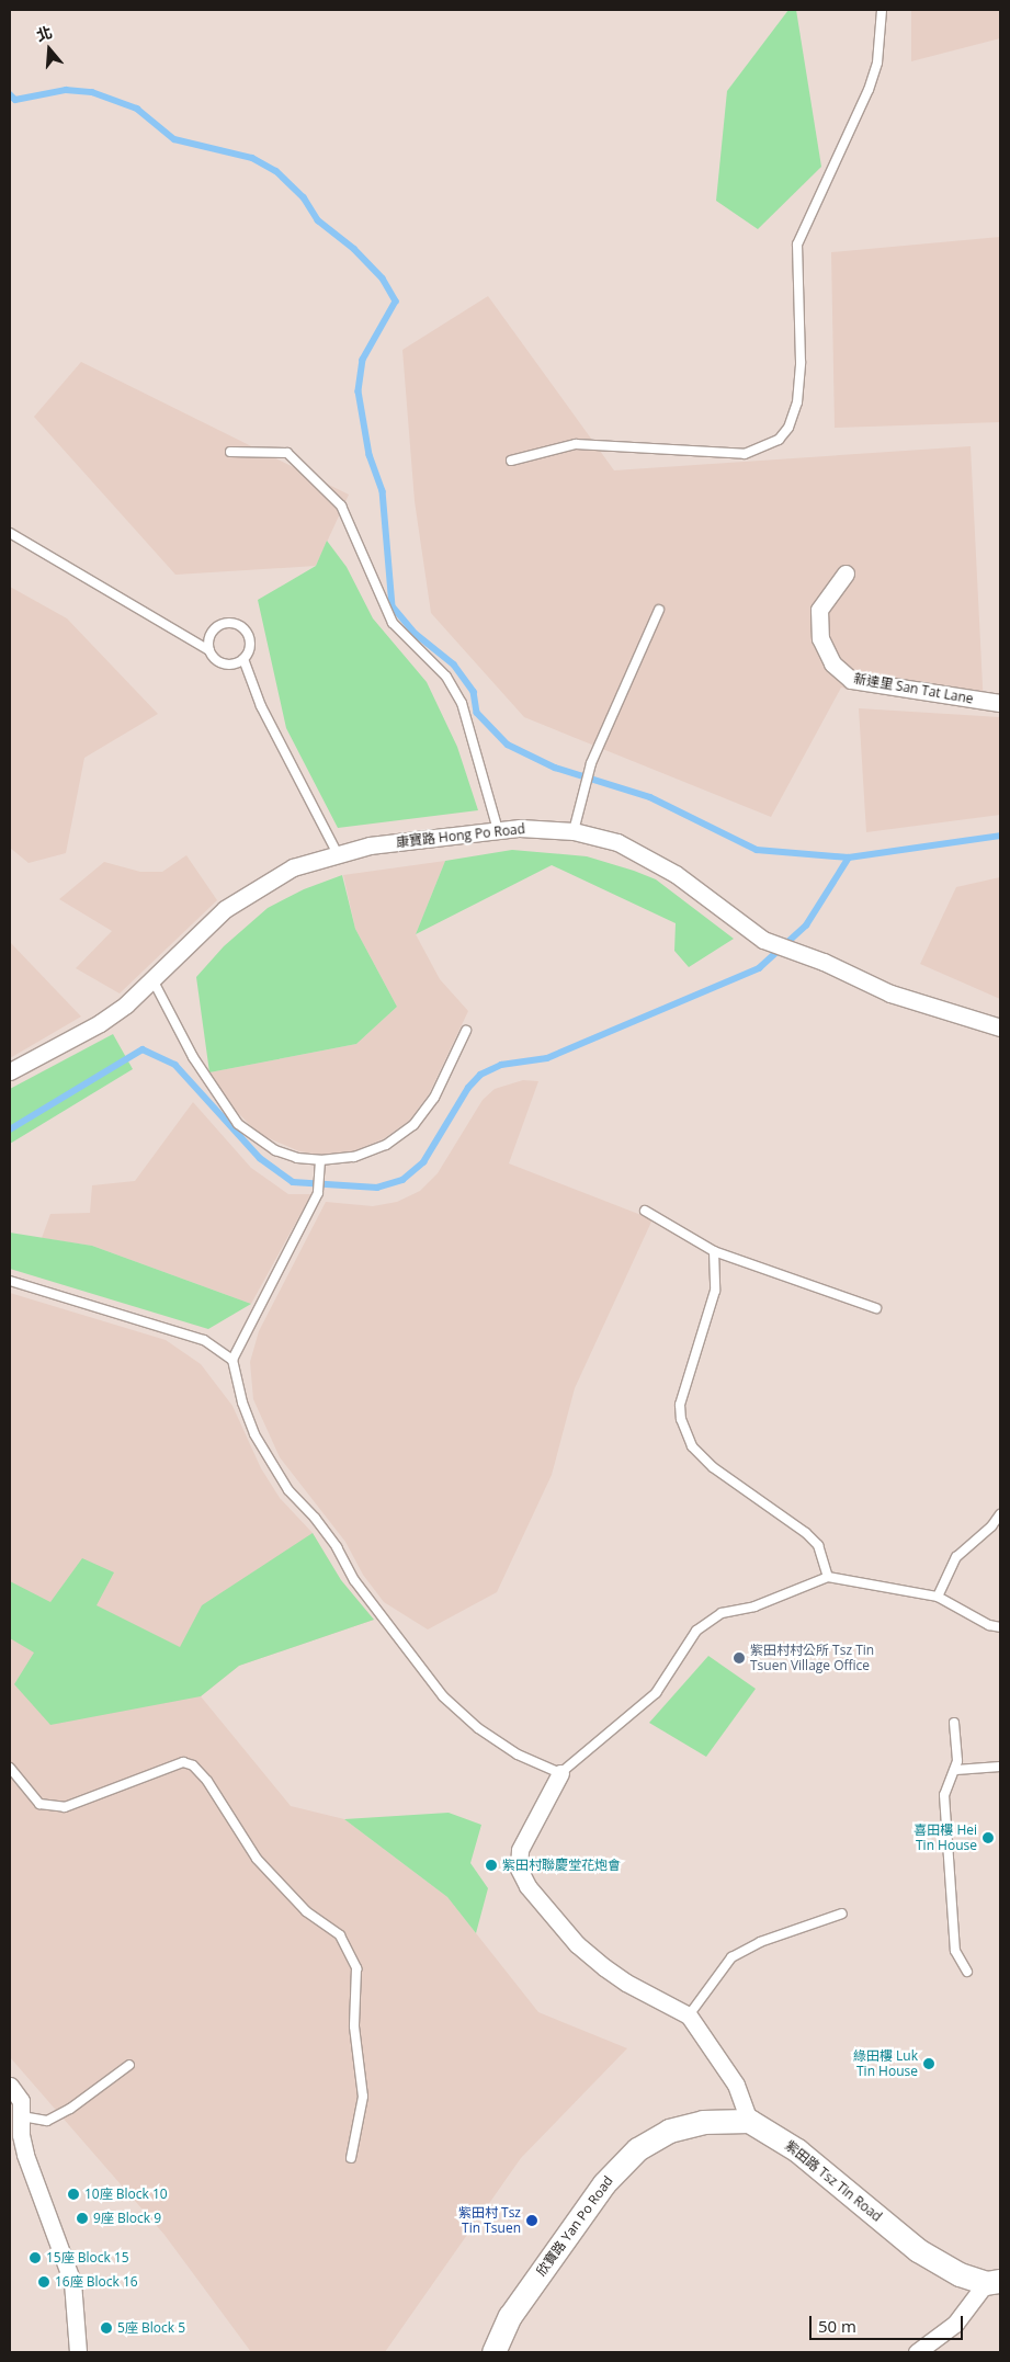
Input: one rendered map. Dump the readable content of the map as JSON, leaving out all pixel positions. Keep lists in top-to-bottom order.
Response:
{
  "streets": {
    "street": [
      "新達里 San Tat Lane",
      "康寶路 Hong Po Road",
      "紫田路 Tsz Tin Road",
      "欣寶路 Yan Po Road"
    ]
  },
  "crossings": [
    ["紫田路 Tsz Tin Road", "欣寶路 Yan Po Road"]
  ],
  "places": [
    "紫田村村公所 Tsz Tin Tsuen Village Office",
    "喜田樓 Hei Tin House",
    "紫田村聯慶堂花炮會",
    "綠田樓 Luk Tin House",
    "10座 Block 10",
    "9座 Block 9",
    "紫田村 Tsz Tin Tsuen",
    "15座 Block 15",
    "16座 Block 16",
    "5座 Block 5"
  ],
  "scale_bar": "50 m",
  "north": "top"
}
